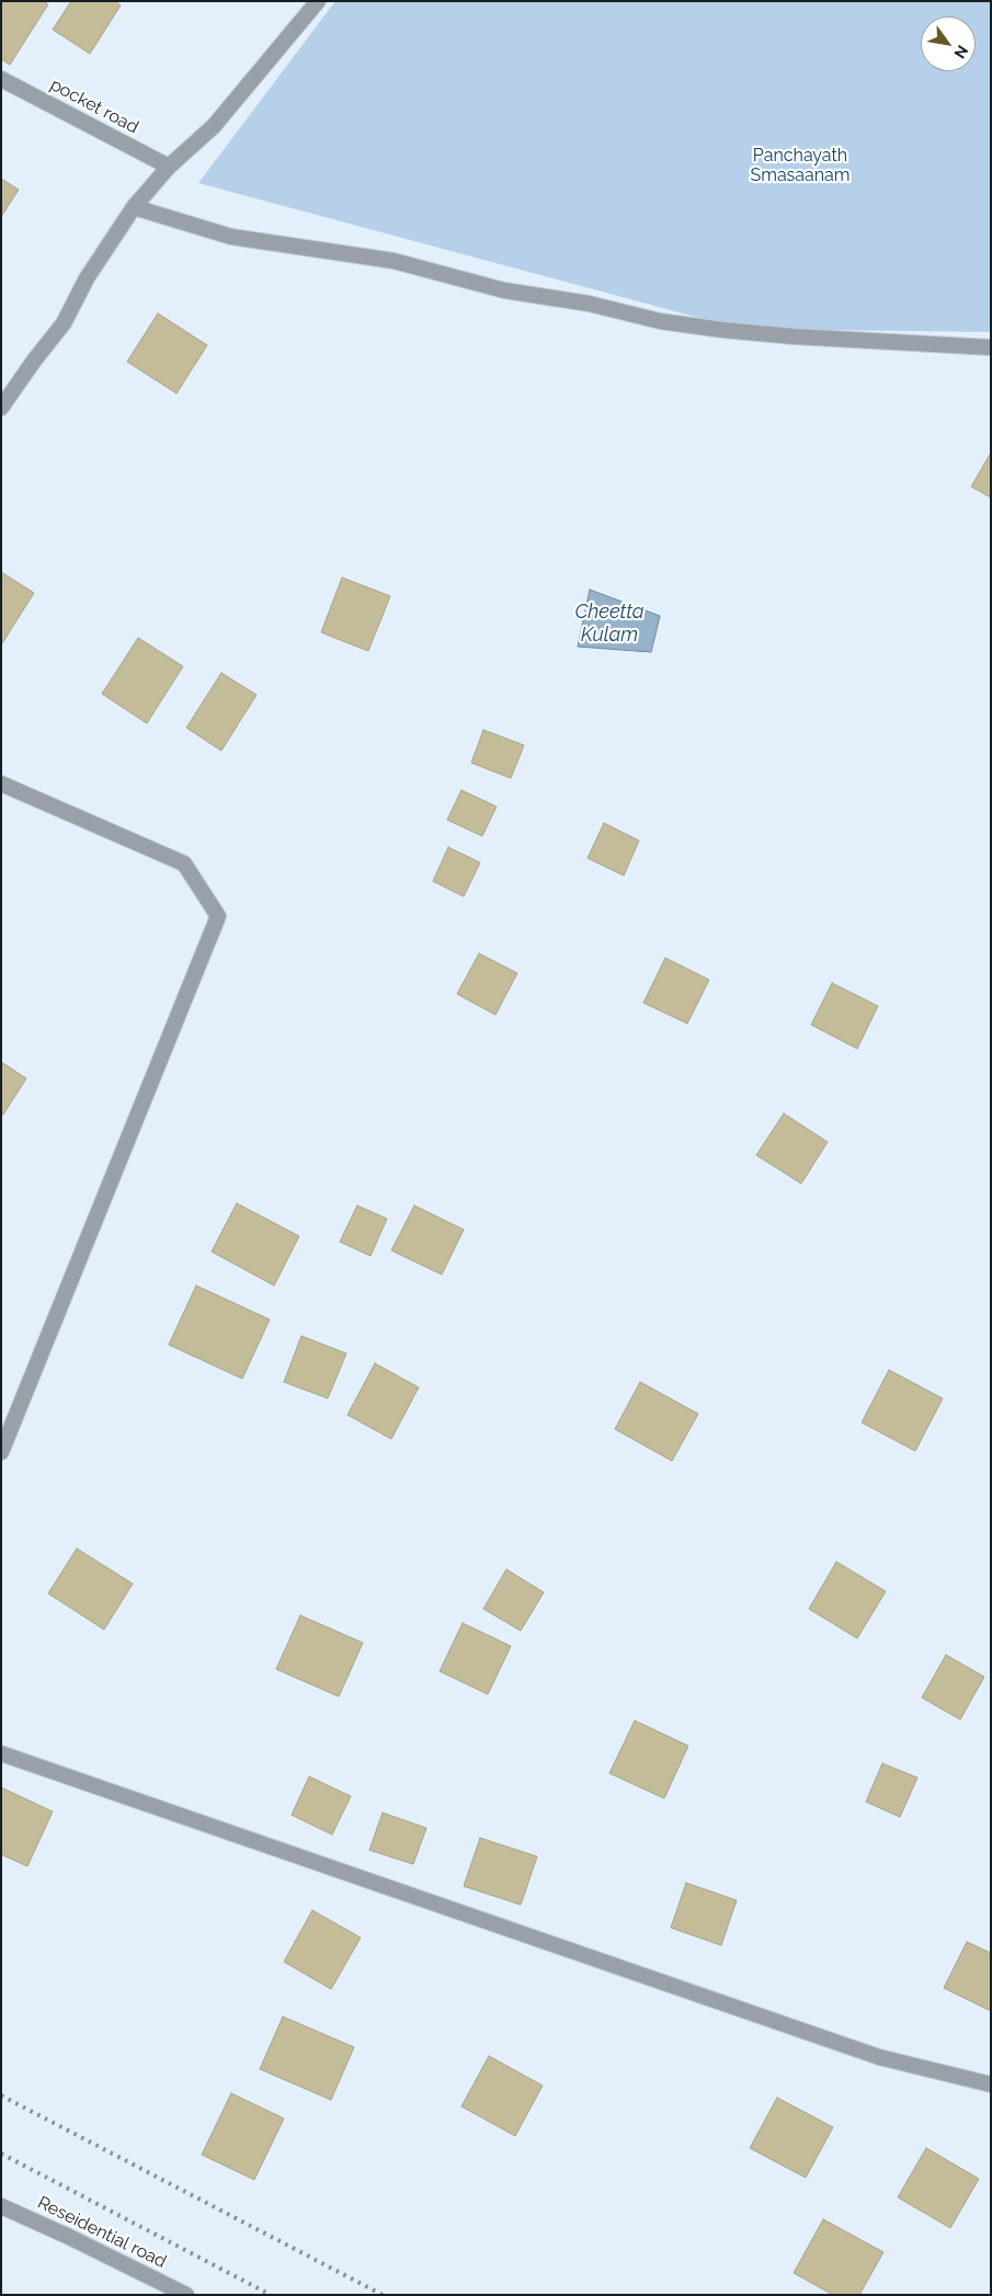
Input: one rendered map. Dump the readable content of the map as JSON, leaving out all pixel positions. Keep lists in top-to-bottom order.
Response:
{
  "streets": {
    "street": ["pocket road", "Reseidential road"]
  },
  "water": ["Cheetta Kulam"],
  "parks": ["Panchayath Smasaanam"],
  "north": "bottom right"
}
